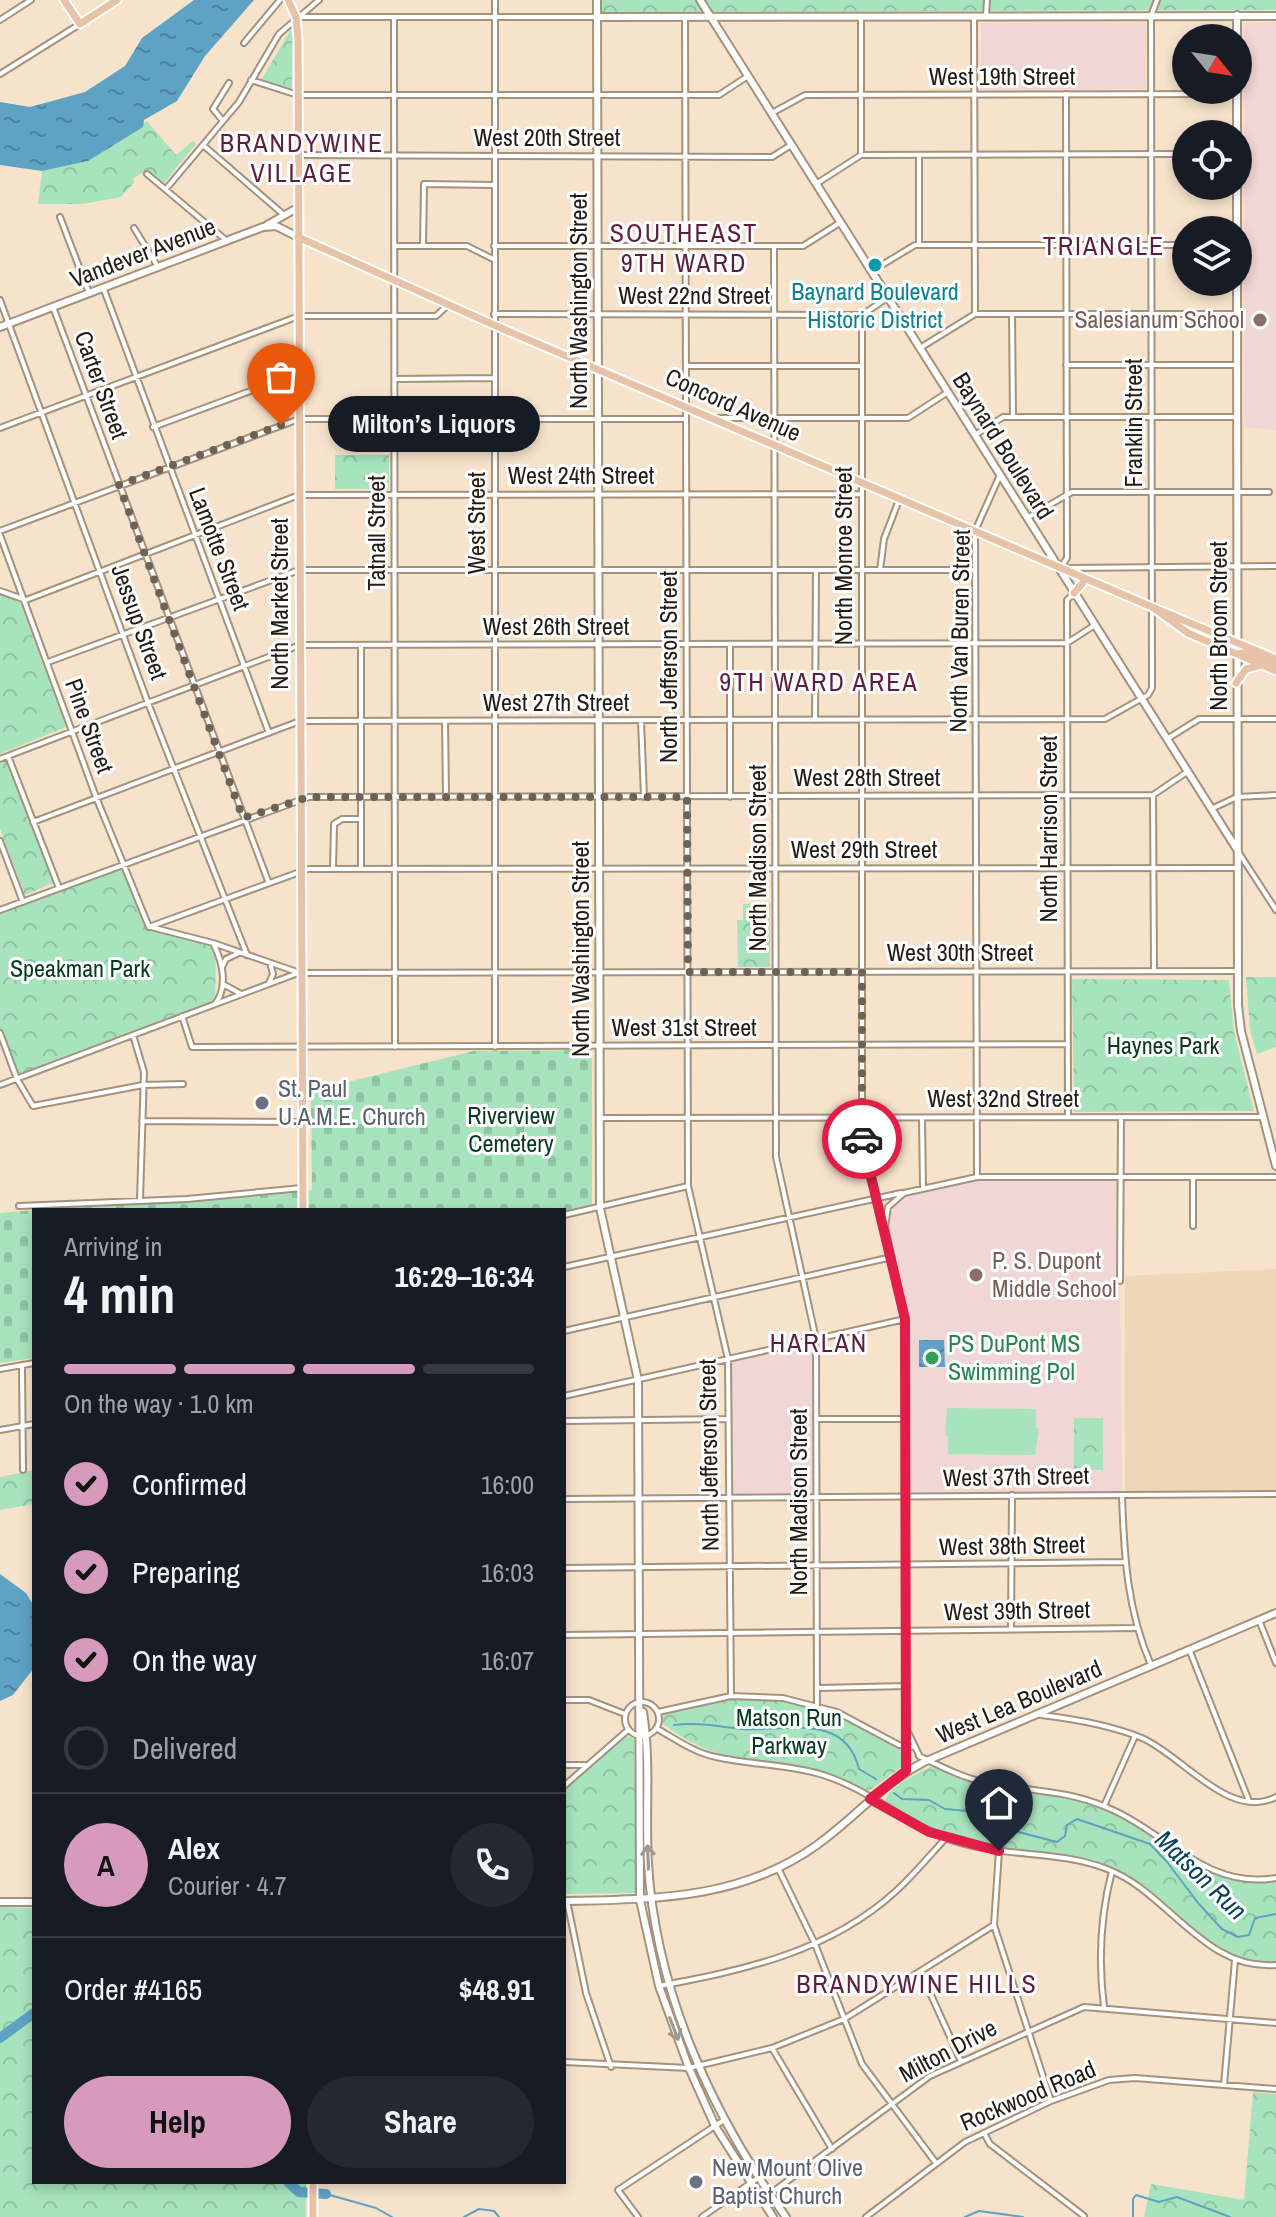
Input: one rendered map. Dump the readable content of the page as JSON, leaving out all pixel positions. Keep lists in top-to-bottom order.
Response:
{
  "streets": {
    "main road": ["Concord Avenue", "North Market Street"],
    "street": [
      "West 19th Street",
      "West 20th Street",
      "Vandever Avenue",
      "West 22nd Street",
      "North Washington Street",
      "Carter Street",
      "Franklin Street",
      "Baynard Boulevard",
      "West 24th Street",
      "West Street",
      "Tatnall Street",
      "Lamotte Street",
      "North Monroe Street",
      "Jessup Street",
      "North Broom Street",
      "West 26th Street",
      "North Van Buren Street",
      "North Jefferson Street",
      "West 27th Street",
      "Pine Street",
      "West 28th Street",
      "North Harrison Street",
      "West 29th Street",
      "North Madison Street",
      "West 30th Street",
      "West 31st Street",
      "West 32nd Street",
      "West 37th Street",
      "West 38th Street",
      "West 39th Street",
      "West Lea Boulevard",
      "Milton Drive",
      "Rockwood Road"
    ]
  },
  "crossings": [
    ["West 19th Street", "Franklin Street"],
    ["West 19th Street", "Baynard Boulevard"],
    ["West 20th Street", "North Washington Street"],
    ["West 20th Street", "Baynard Boulevard"],
    ["West 20th Street", "West Street"],
    ["West 20th Street", "Tatnall Street"],
    ["West 20th Street", "North Market Street"],
    ["West 20th Street", "North Jefferson Street"],
    ["Vandever Avenue", "Carter Street"],
    ["Vandever Avenue", "Lamotte Street"],
    ["Vandever Avenue", "North Market Street"],
    ["Vandever Avenue", "Jessup Street"],
    ["West 22nd Street", "North Washington Street"],
    ["West 22nd Street", "West Street"],
    ["West 22nd Street", "North Monroe Street"],
    ["West 22nd Street", "North Jefferson Street"],
    ["West 22nd Street", "North Madison Street"],
    ["North Washington Street", "Concord Avenue"],
    ["North Washington Street", "West 24th Street"],
    ["North Washington Street", "West 26th Street"],
    ["North Washington Street", "West 27th Street"],
    ["North Washington Street", "West 28th Street"],
    ["North Washington Street", "West 29th Street"],
    ["North Washington Street", "West 30th Street"],
    ["North Washington Street", "West 31st Street"],
    ["North Washington Street", "West 32nd Street"],
    ["North Washington Street", "West 37th Street"],
    ["North Washington Street", "West 38th Street"],
    ["North Washington Street", "West 39th Street"],
    ["North Washington Street", "West Lea Boulevard"],
    ["North Washington Street", "Milton Drive"],
    ["Carter Street", "West 24th Street"],
    ["Carter Street", "West 28th Street"],
    ["Carter Street", "West 29th Street"],
    ["Concord Avenue", "Franklin Street"],
    ["Concord Avenue", "Baynard Boulevard"],
    ["Concord Avenue", "West Street"],
    ["Concord Avenue", "Tatnall Street"],
    ["Concord Avenue", "North Monroe Street"],
    ["Concord Avenue", "North Market Street"],
    ["Concord Avenue", "North Broom Street"],
    ["Concord Avenue", "North Van Buren Street"],
    ["Concord Avenue", "North Jefferson Street"],
    ["Concord Avenue", "North Madison Street"],
    ["Franklin Street", "Baynard Boulevard"],
    ["Franklin Street", "West 27th Street"],
    ["Baynard Boulevard", "North Broom Street"],
    ["Baynard Boulevard", "North Van Buren Street"],
    ["Baynard Boulevard", "West 27th Street"],
    ["Baynard Boulevard", "North Harrison Street"],
    ["West 24th Street", "West Street"],
    ["West 24th Street", "Tatnall Street"],
    ["West 24th Street", "Lamotte Street"],
    ["West 24th Street", "North Monroe Street"],
    ["West 24th Street", "North Market Street"],
    ["West 24th Street", "Jessup Street"],
    ["West 24th Street", "North Jefferson Street"],
    ["West 24th Street", "Pine Street"],
    ["West 24th Street", "North Madison Street"],
    ["West Street", "West 26th Street"],
    ["West Street", "West 27th Street"],
    ["West Street", "West 28th Street"],
    ["West Street", "West 29th Street"],
    ["West Street", "West 30th Street"],
    ["West Street", "West 31st Street"],
    ["Tatnall Street", "West 26th Street"],
    ["Tatnall Street", "West 27th Street"],
    ["Tatnall Street", "West 28th Street"],
    ["Tatnall Street", "West 29th Street"],
    ["Tatnall Street", "West 30th Street"],
    ["Tatnall Street", "West 31st Street"],
    ["North Monroe Street", "West 26th Street"],
    ["North Monroe Street", "West 27th Street"],
    ["North Monroe Street", "West 28th Street"],
    ["North Monroe Street", "West 29th Street"],
    ["North Monroe Street", "West 30th Street"],
    ["North Monroe Street", "West 31st Street"],
    ["North Monroe Street", "West 32nd Street"],
    ["North Monroe Street", "West 37th Street"],
    ["North Monroe Street", "West 38th Street"],
    ["North Monroe Street", "West 39th Street"],
    ["North Market Street", "West 26th Street"],
    ["North Market Street", "West 27th Street"],
    ["North Market Street", "West 28th Street"],
    ["North Market Street", "West 29th Street"],
    ["North Market Street", "West 30th Street"],
    ["North Market Street", "West 31st Street"],
    ["Jessup Street", "West 28th Street"],
    ["Jessup Street", "West 29th Street"],
    ["North Broom Street", "West 29th Street"],
    ["North Broom Street", "West 30th Street"],
    ["North Broom Street", "West 32nd Street"],
    ["West 26th Street", "North Van Buren Street"],
    ["West 26th Street", "North Jefferson Street"],
    ["West 26th Street", "North Harrison Street"],
    ["West 26th Street", "North Madison Street"],
    ["North Van Buren Street", "West 27th Street"],
    ["North Van Buren Street", "West 28th Street"],
    ["North Van Buren Street", "West 29th Street"],
    ["North Van Buren Street", "West 30th Street"],
    ["North Van Buren Street", "West 31st Street"],
    ["North Van Buren Street", "West 32nd Street"],
    ["North Jefferson Street", "West 27th Street"],
    ["North Jefferson Street", "West 28th Street"],
    ["North Jefferson Street", "West 29th Street"],
    ["North Jefferson Street", "West 30th Street"],
    ["North Jefferson Street", "West 31st Street"],
    ["North Jefferson Street", "West 32nd Street"],
    ["North Jefferson Street", "West 37th Street"],
    ["North Jefferson Street", "West 38th Street"],
    ["North Jefferson Street", "West 39th Street"],
    ["West 27th Street", "North Harrison Street"],
    ["West 27th Street", "North Madison Street"],
    ["Pine Street", "West 28th Street"],
    ["Pine Street", "West 29th Street"],
    ["West 28th Street", "North Harrison Street"],
    ["West 28th Street", "North Madison Street"],
    ["North Harrison Street", "West 29th Street"],
    ["North Harrison Street", "West 30th Street"],
    ["North Harrison Street", "West 31st Street"],
    ["North Harrison Street", "West 32nd Street"],
    ["West 29th Street", "North Madison Street"],
    ["North Madison Street", "West 30th Street"],
    ["North Madison Street", "West 31st Street"],
    ["North Madison Street", "West 32nd Street"],
    ["North Madison Street", "West 37th Street"],
    ["North Madison Street", "West 38th Street"],
    ["North Madison Street", "West 39th Street"]
  ],
  "districts": [
    "BRANDYWINE VILLAGE",
    "SOUTHEAST 9TH WARD",
    "TRIANGLE",
    "9TH WARD AREA",
    "HARLAN",
    "BRANDYWINE HILLS"
  ],
  "water": ["Matson Run"],
  "parks": [
    "Speakman Park",
    "Haynes Park",
    "Riverview Cemetery",
    "Matson Run Parkway"
  ],
  "places": [
    "Baynard Boulevard Historic District",
    "Salesianum School",
    "Milton’s Liquors",
    "St. Paul U.A.M.E. Church",
    "P. S. Dupont Middle School",
    "PS DuPont MS Swimming Pol",
    "New Mount Olive Baptist Church"
  ],
  "north": "bottom right",
  "page": {
    "bubble": "Milton’s Liquors",
    "heading": ["4 min", "Arriving in", "16:29–16:34"],
    "panel": [
      "Alex",
      "Courier · 4.7",
      "Order #4165",
      "$48.91"
    ],
    "bar": "On the way · 1.0 km",
    "list": [
      ["Confirmed", "16:00"],
      ["Preparing", "16:03"],
      ["On the way", "16:07"],
      "Delivered"
    ],
    "round": "A",
    "buttons": ["Help", "Share"]
  }
}
